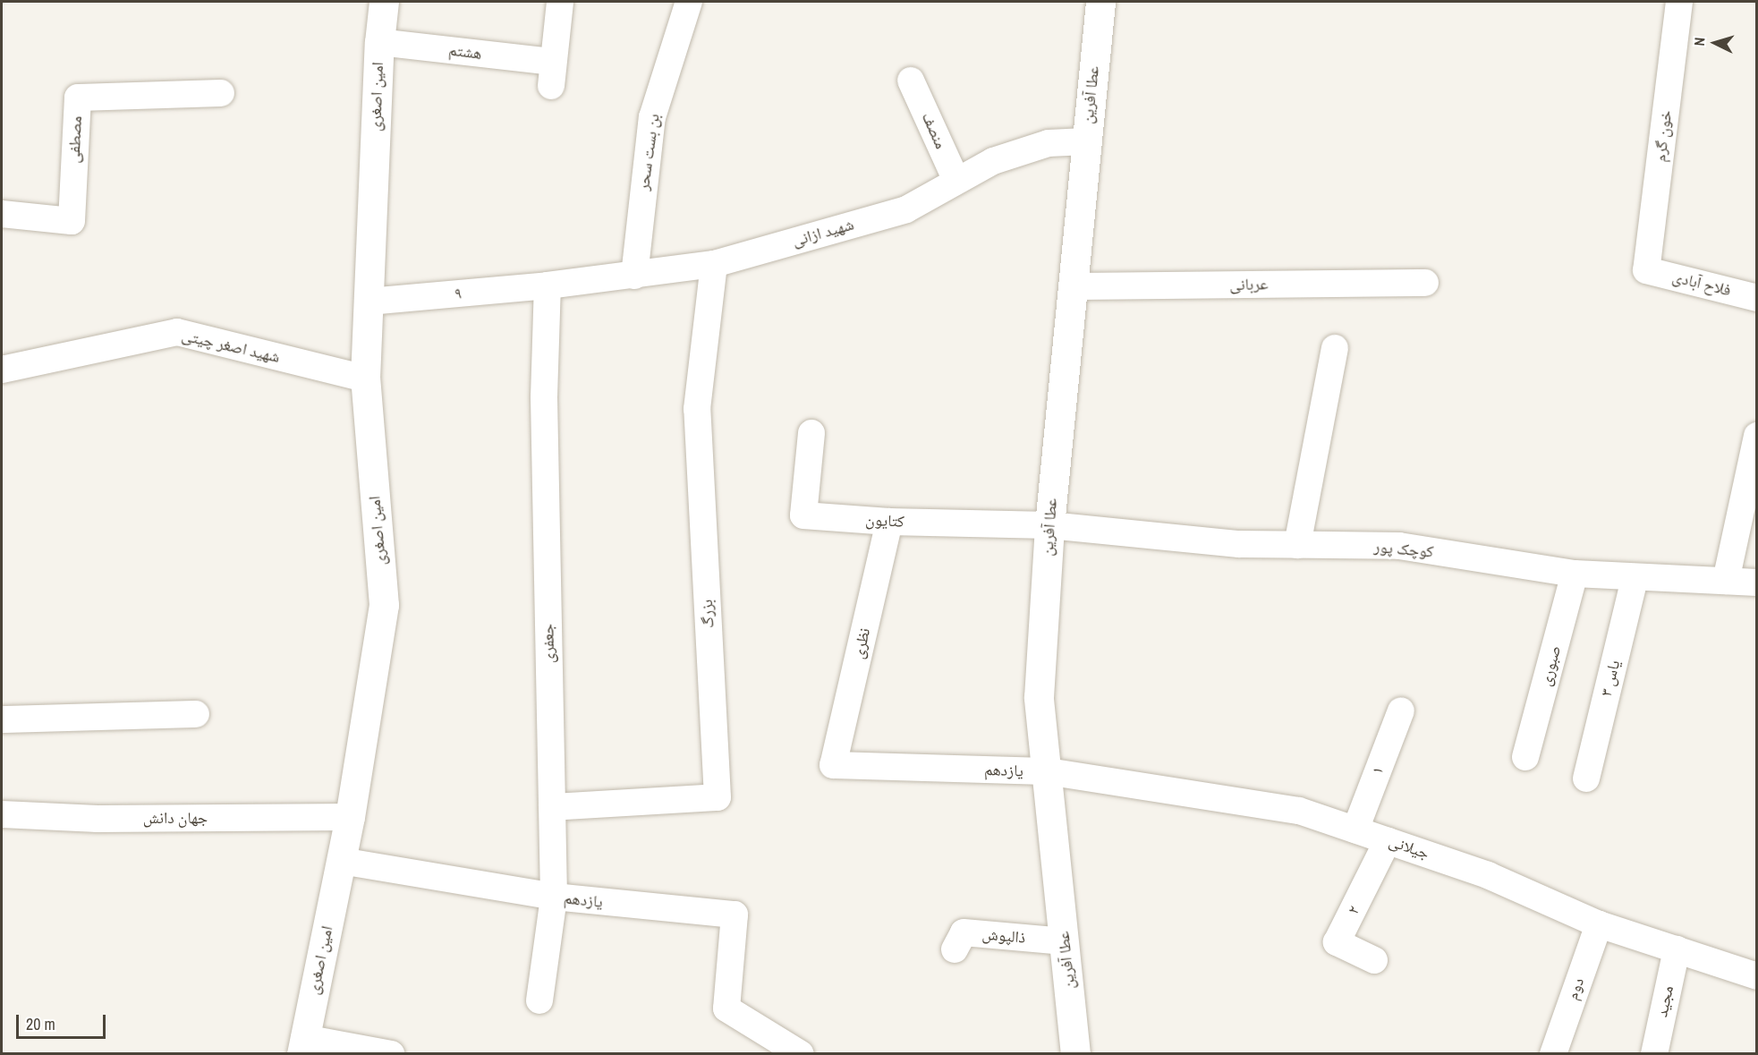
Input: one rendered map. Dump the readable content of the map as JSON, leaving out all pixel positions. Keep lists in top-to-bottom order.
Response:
{
  "streets": {
    "street": [
      "هشتم",
      "عطا آفرین",
      "امین اصغری",
      "منصف",
      "خون گرم",
      "مصطفی",
      "بن بست سحر",
      "شهید ازانی",
      "فلاح آبادی",
      "عربانی",
      "۹",
      "شهید اصغر چیتی",
      "کتایون",
      "کوچک پور",
      "بزرگ",
      "جعفری",
      "نظری",
      "صبوری",
      "یاس ۳",
      "یازدهم",
      "۱",
      "جهان دانش",
      "جیلانی",
      "۲",
      "ذالپوش",
      "دوم",
      "مجید"
    ]
  },
  "crossings": [
    ["هشتم", "امین اصغری"],
    ["عطا آفرین", "شهید ازانی"],
    ["عطا آفرین", "عربانی"],
    ["عطا آفرین", "کتایون"],
    ["عطا آفرین", "کوچک پور"],
    ["عطا آفرین", "یازدهم"],
    ["عطا آفرین", "جیلانی"],
    ["عطا آفرین", "ذالپوش"],
    ["امین اصغری", "۹"],
    ["امین اصغری", "شهید اصغر چیتی"],
    ["امین اصغری", "یازدهم"],
    ["امین اصغری", "جهان دانش"],
    ["منصف", "شهید ازانی"],
    ["خون گرم", "فلاح آبادی"],
    ["بن بست سحر", "شهید ازانی"],
    ["شهید ازانی", "۹"],
    ["شهید ازانی", "بزرگ"],
    ["شهید ازانی", "جعفری"],
    ["۹", "جعفری"],
    ["کتایون", "کوچک پور"],
    ["کتایون", "نظری"],
    ["کوچک پور", "صبوری"],
    ["کوچک پور", "یاس ۳"],
    ["بزرگ", "جعفری"],
    ["جعفری", "یازدهم"],
    ["نظری", "یازدهم"],
    ["یازدهم", "جیلانی"],
    ["۱", "جیلانی"],
    ["جیلانی", "۲"],
    ["جیلانی", "دوم"],
    ["جیلانی", "مجید"]
  ],
  "scale_bar": "20 m",
  "north": "left"
}
